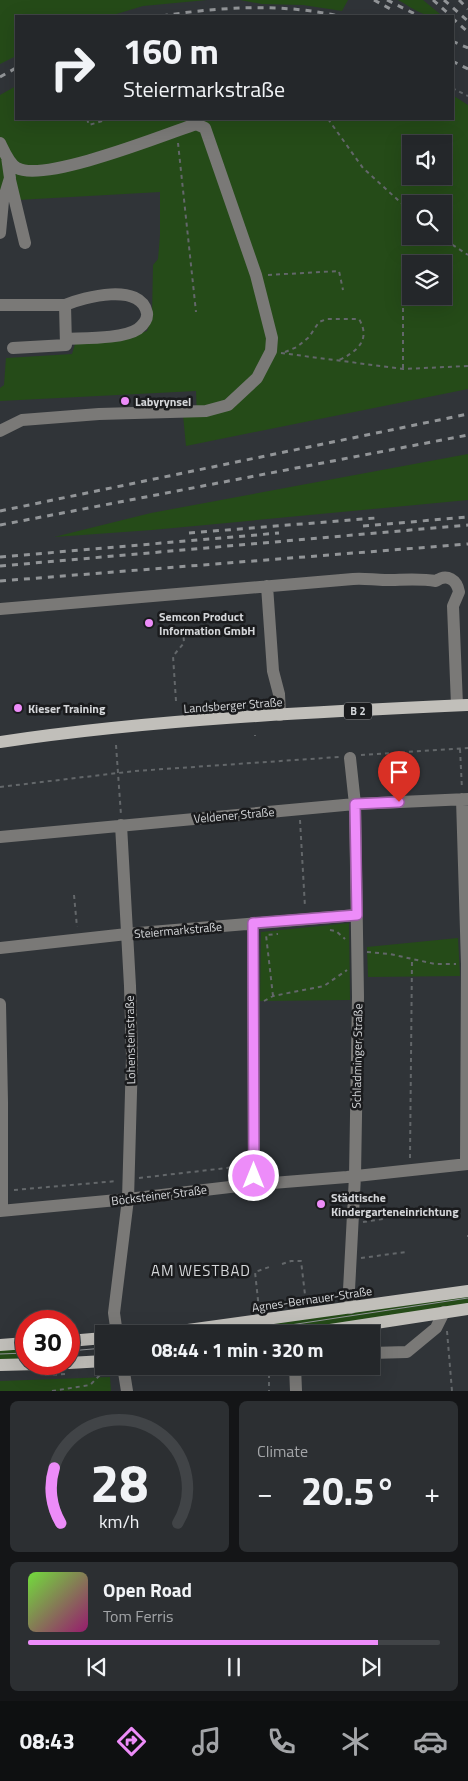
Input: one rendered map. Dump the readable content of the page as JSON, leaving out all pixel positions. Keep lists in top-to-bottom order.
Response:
{
  "streets": {
    "main road": ["Landsberger Straße", "B 2", "Agnes-Bernauer-Straße"],
    "street": [
      "Veldener Straße",
      "Steiermarkstraße",
      "Lohensteinstraße",
      "Schladminger Straße",
      "Böcksteiner Straße"
    ]
  },
  "crossings": [
    ["Veldener Straße", "Lohensteinstraße"],
    ["Veldener Straße", "Schladminger Straße"],
    ["Steiermarkstraße", "Lohensteinstraße"],
    ["Steiermarkstraße", "Schladminger Straße"],
    ["Lohensteinstraße", "Böcksteiner Straße"],
    ["Schladminger Straße", "Böcksteiner Straße"],
    ["Schladminger Straße", "Agnes-Bernauer-Straße"]
  ],
  "districts": ["AM WESTBAD"],
  "places": [
    "Labyrynsel",
    "Semcon Product Information GmbH",
    "Kieser Training",
    "Städtische Kindergarteneinrichtung"
  ],
  "page": {
    "turn": ["160 m", "Steiermarkstraße"],
    "limit": "30",
    "trip": "08:44 · 1 min · 320 m",
    "tile": "Climate",
    "heat": ["−", "20.5°", "+"],
    "song": ["Open Road", "Tom Ferris"],
    "tabs": "08:43",
    "gauge": ["28", "km/h"]
  }
}
